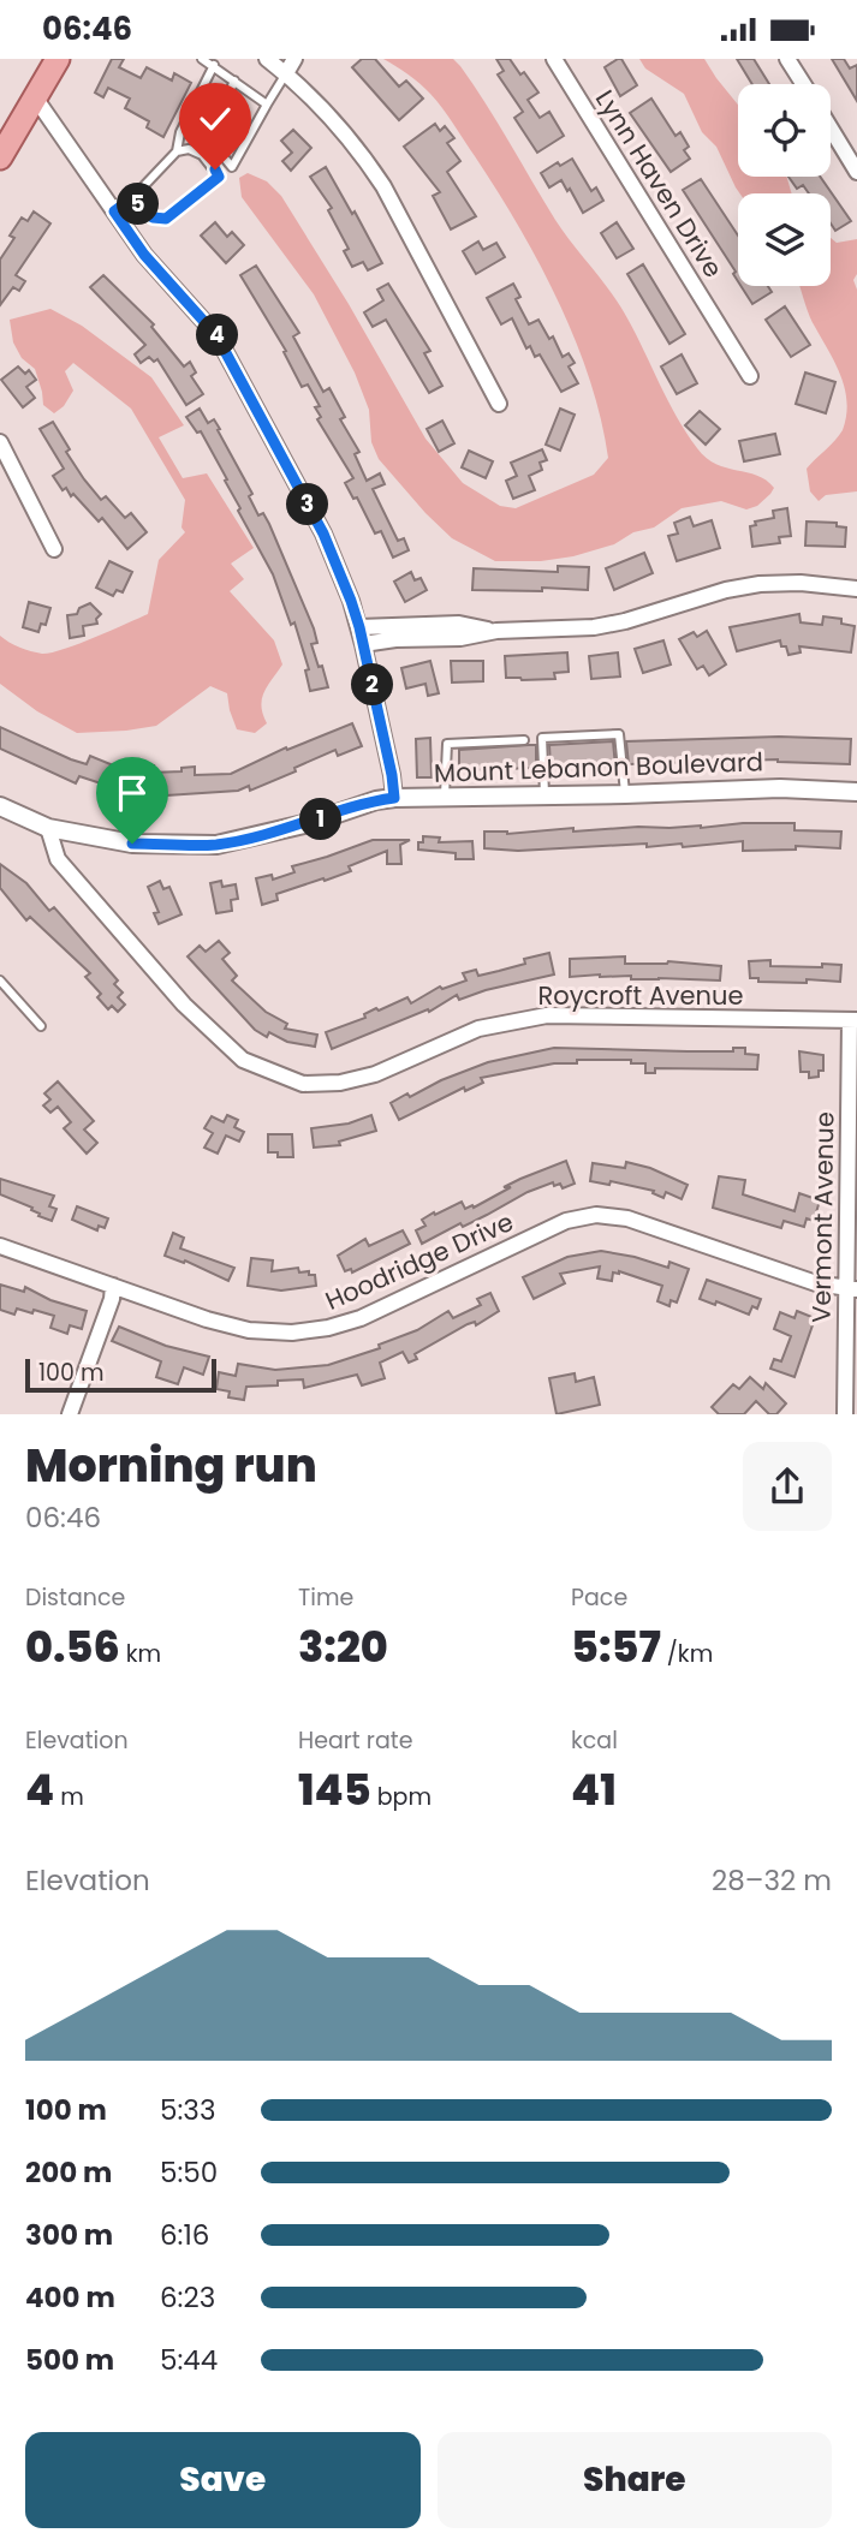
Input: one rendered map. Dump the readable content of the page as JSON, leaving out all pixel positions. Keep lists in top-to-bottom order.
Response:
{
  "streets": {
    "street": [
      "Lynn Haven Drive",
      "Mount Lebanon Boulevard",
      "Roycroft Avenue",
      "Vermont Avenue",
      "Hoodridge Drive"
    ]
  },
  "crossings": [
    ["Mount Lebanon Boulevard", "Roycroft Avenue"],
    ["Roycroft Avenue", "Vermont Avenue"],
    ["Vermont Avenue", "Hoodridge Drive"]
  ],
  "scale_bar": "100 m",
  "page": {
    "status": "06:46",
    "pins": [
      "5",
      "4",
      "3",
      "2",
      "1"
    ],
    "scale": "100 m",
    "heading": ["Morning run", "06:46"],
    "stats": [
      ["Distance", "0.56 km"],
      ["Time", "3:20"],
      ["Pace", "5:57 /km"],
      ["Elevation", "4 m"],
      ["Heart rate", "145 bpm"],
      ["kcal", "41"]
    ],
    "chart": ["Elevation", "28–32 m"],
    "list": [
      {
        "name": "100 m",
        "note": "5:33"
      },
      {
        "name": "200 m",
        "note": "5:50"
      },
      {
        "name": "300 m",
        "note": "6:16"
      },
      {
        "name": "400 m",
        "note": "6:23"
      },
      {
        "name": "500 m",
        "note": "5:44"
      }
    ],
    "buttons": ["Save", "Share"]
  }
}
